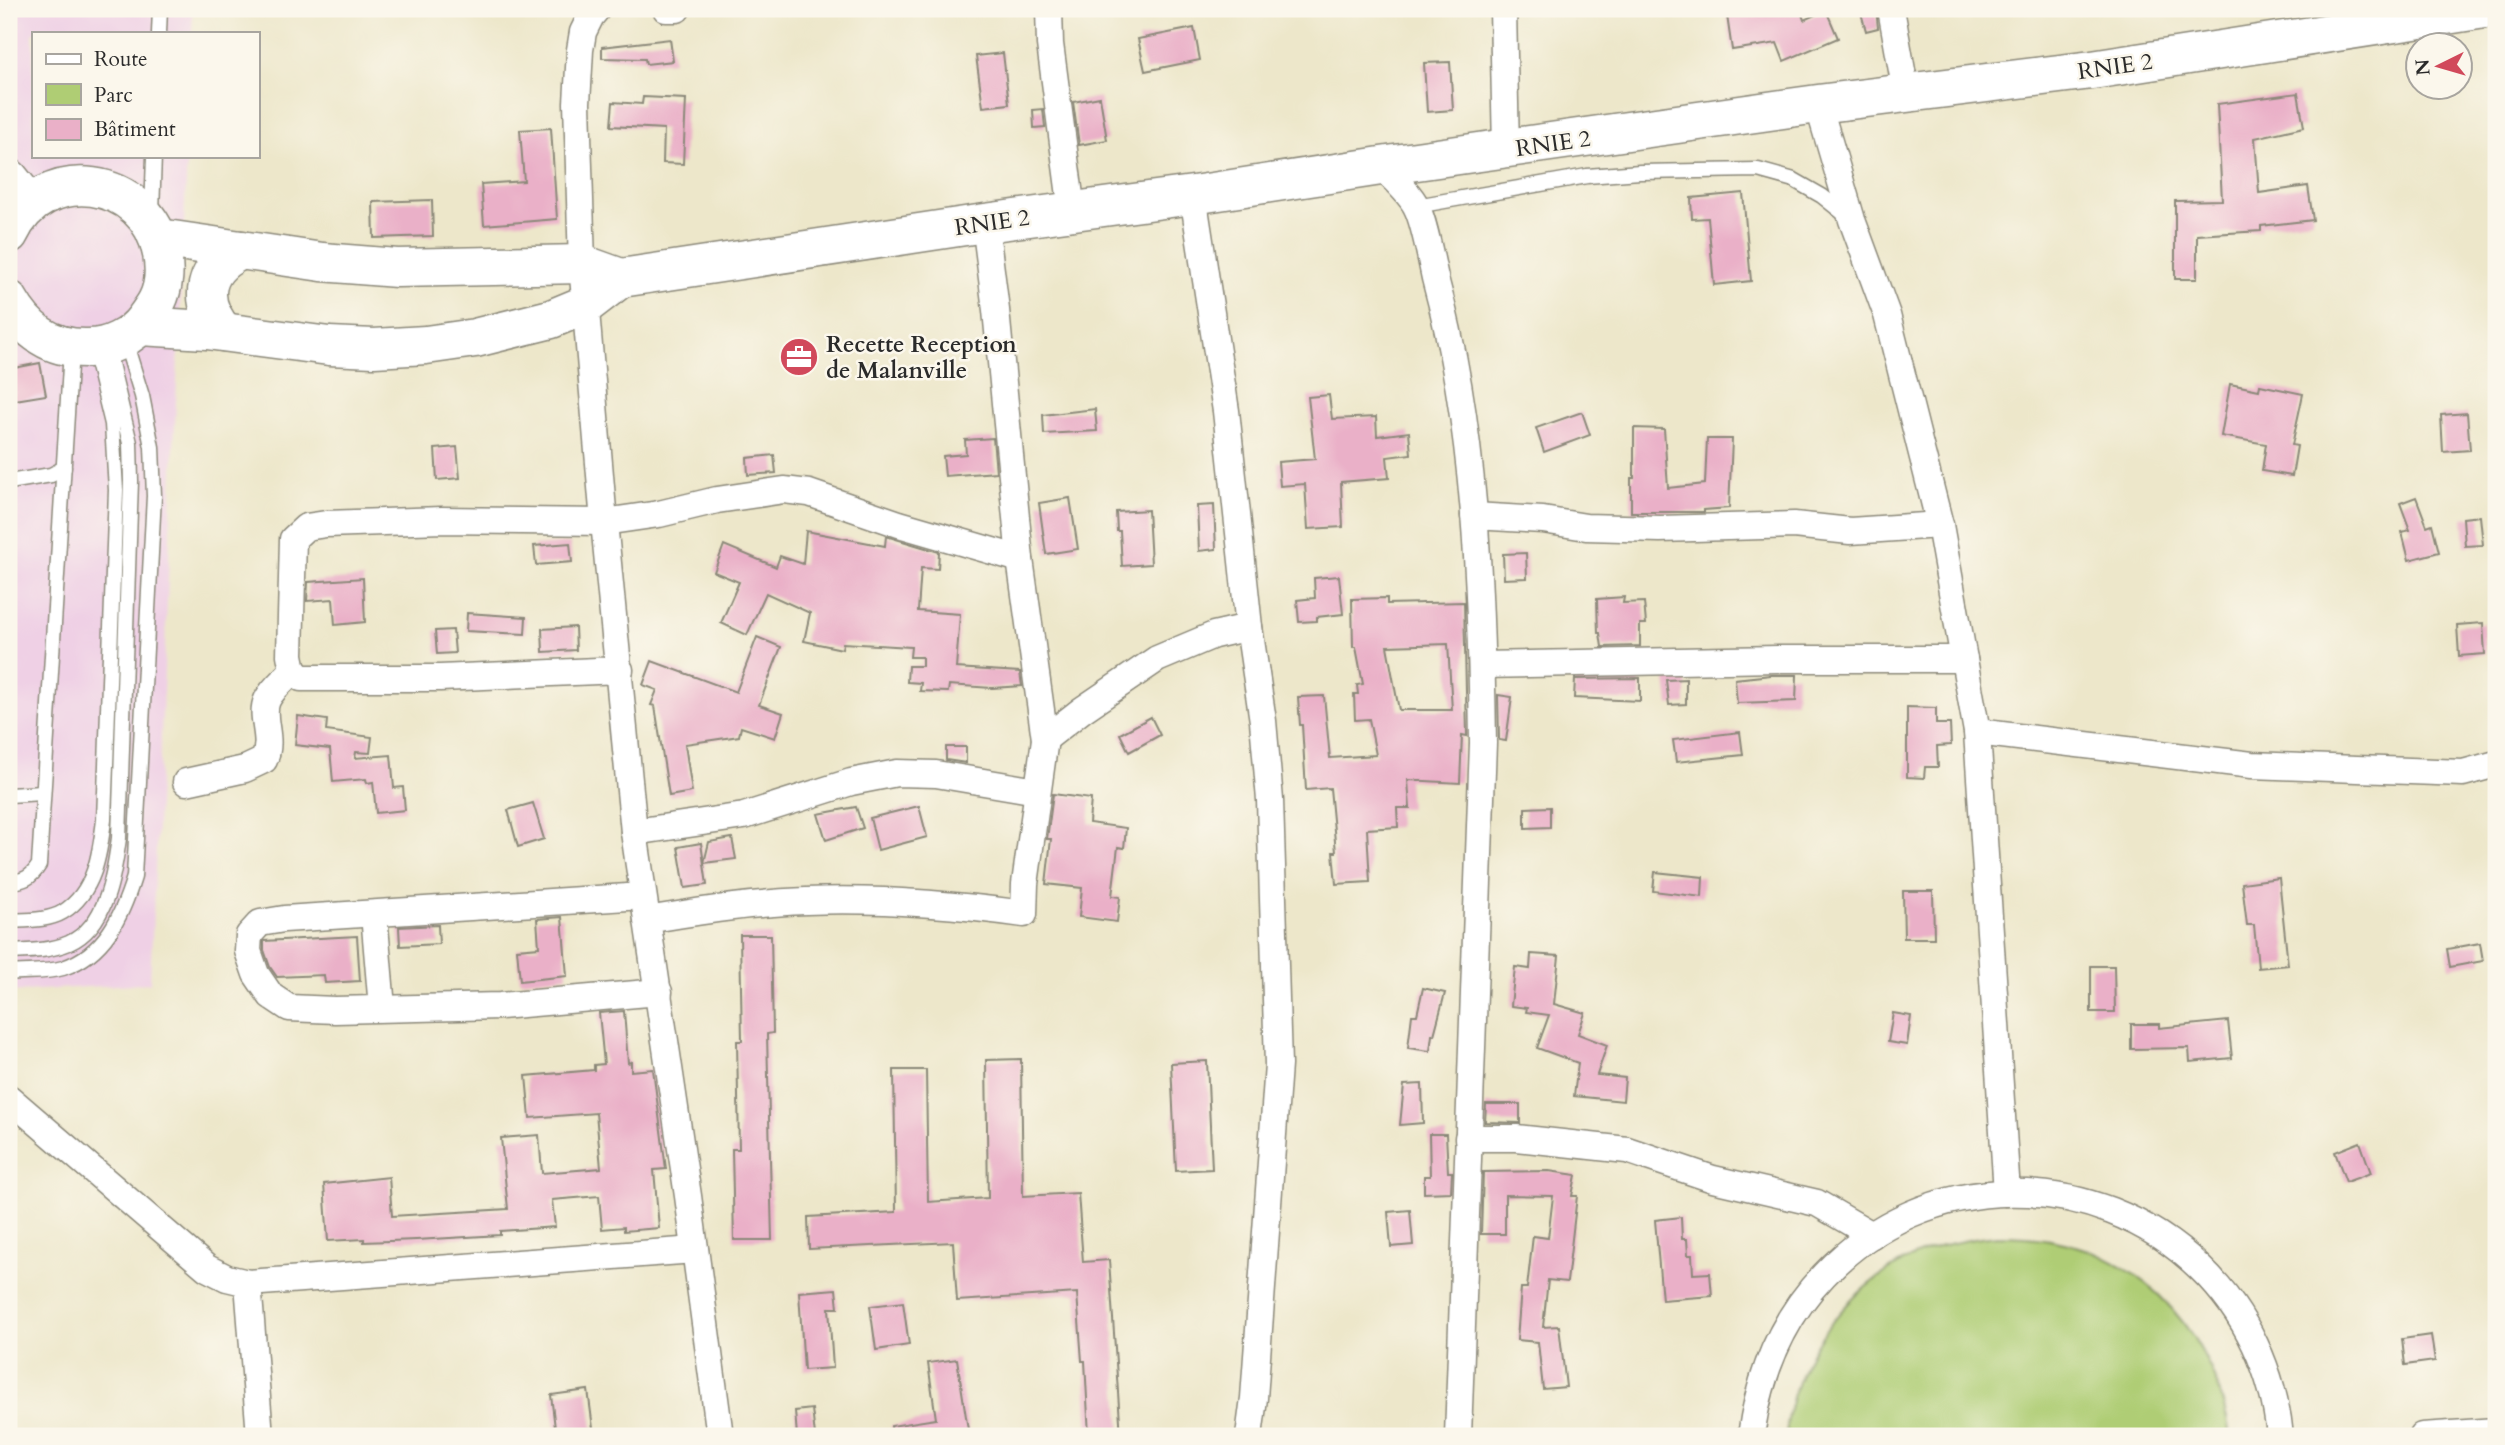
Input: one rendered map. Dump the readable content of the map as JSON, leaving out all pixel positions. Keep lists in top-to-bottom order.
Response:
{
  "streets": {
    "main road": ["RNIE 2"]
  },
  "places": {
    "office": ["Recette Reception de Malanville"]
  },
  "legend": ["Route", "Parc", "Bâtiment"],
  "north": "left"
}
